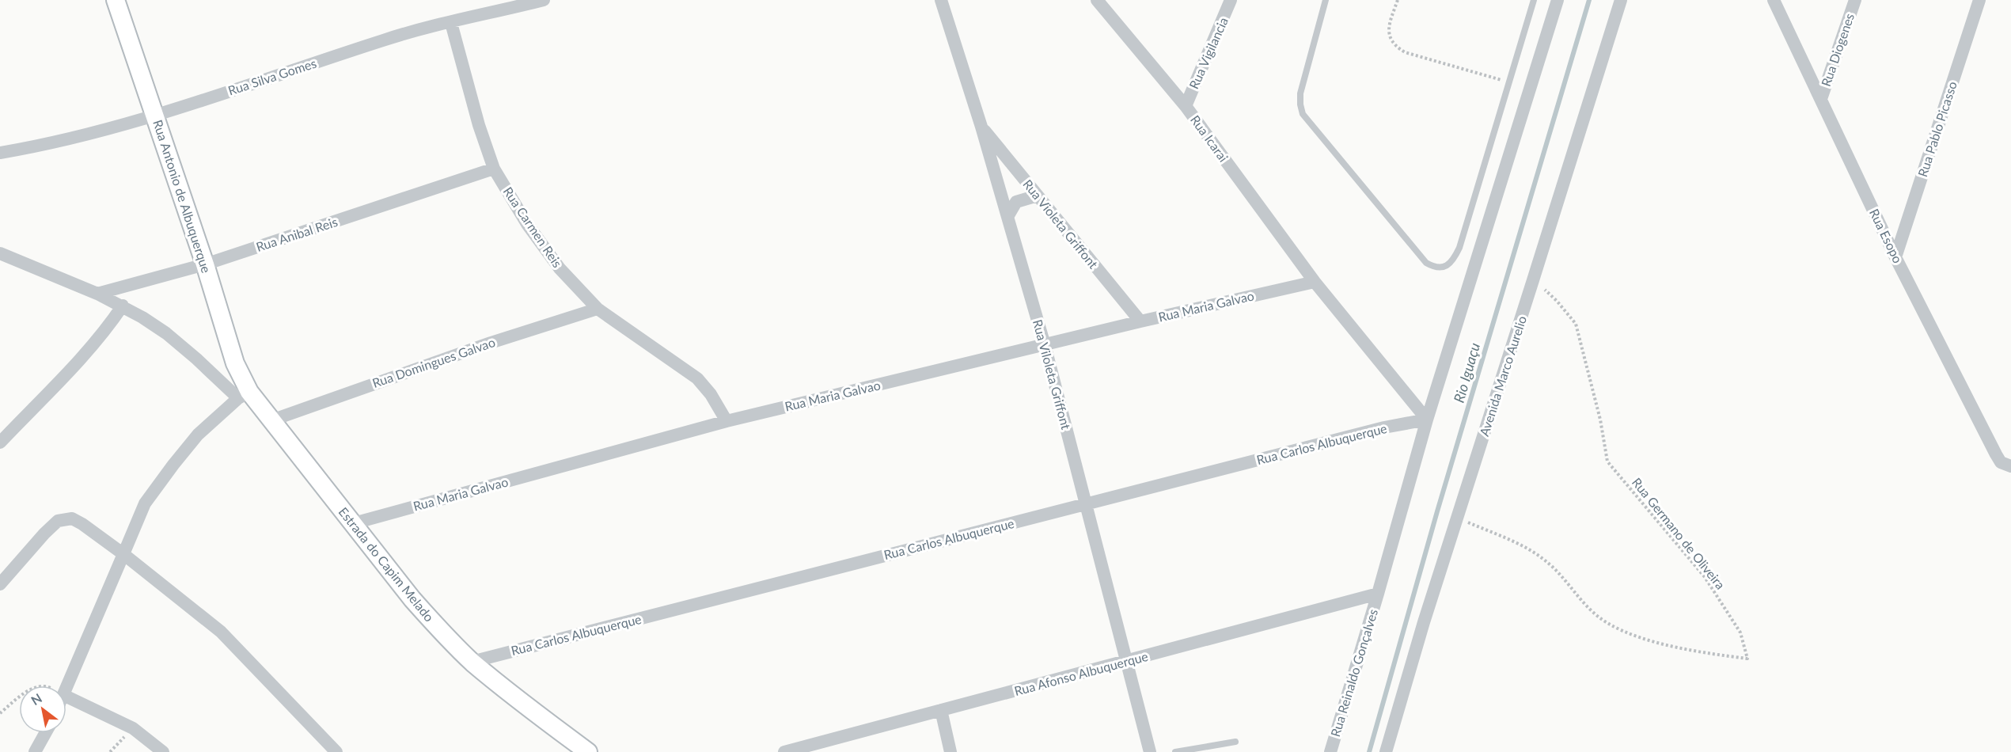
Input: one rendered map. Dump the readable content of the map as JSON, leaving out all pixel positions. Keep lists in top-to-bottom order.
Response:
{
  "streets": {
    "street": [
      "Rua Diogenes",
      "Rua Vigilancia",
      "Rua Silva Gomes",
      "Rua Pablo Picasso",
      "Rua Icarai",
      "Rua Antonio de Albuquerque",
      "Rua Violeta Griffont",
      "Rua Carmen Reis",
      "Rua Anibal Reis",
      "Rua Esopo",
      "Rua Maria Galvao",
      "Rua Domingues Galvao",
      "Rua Viloleta Griffont",
      "Avenida Marco Aurelio",
      "Rua Carlos Albuquerque",
      "Estrada do Capim Melado",
      "Rua Reinaldo Gonçalves",
      "Rua Afonso Albuquerque"
    ],
    "path": ["Rua Germano de Oliveira"]
  },
  "crossings": [
    ["Rua Diogenes", "Rua Esopo"],
    ["Rua Vigilancia", "Rua Icarai"],
    ["Rua Silva Gomes", "Rua Antonio de Albuquerque"],
    ["Rua Silva Gomes", "Rua Carmen Reis"],
    ["Rua Pablo Picasso", "Rua Esopo"],
    ["Rua Icarai", "Rua Maria Galvao"],
    ["Rua Icarai", "Rua Carlos Albuquerque"],
    ["Rua Icarai", "Rua Reinaldo Gonçalves"],
    ["Rua Antonio de Albuquerque", "Rua Anibal Reis"],
    ["Rua Antonio de Albuquerque", "Estrada do Capim Melado"],
    ["Rua Violeta Griffont", "Rua Maria Galvao"],
    ["Rua Violeta Griffont", "Rua Viloleta Griffont"],
    ["Rua Carmen Reis", "Rua Anibal Reis"],
    ["Rua Carmen Reis", "Rua Maria Galvao"],
    ["Rua Carmen Reis", "Rua Domingues Galvao"],
    ["Rua Anibal Reis", "Estrada do Capim Melado"],
    ["Rua Maria Galvao", "Rua Viloleta Griffont"],
    ["Rua Maria Galvao", "Estrada do Capim Melado"],
    ["Rua Domingues Galvao", "Estrada do Capim Melado"],
    ["Rua Viloleta Griffont", "Rua Carlos Albuquerque"],
    ["Rua Viloleta Griffont", "Rua Afonso Albuquerque"],
    ["Avenida Marco Aurelio", "Rua Germano de Oliveira"],
    ["Rua Carlos Albuquerque", "Estrada do Capim Melado"],
    ["Rua Carlos Albuquerque", "Rua Reinaldo Gonçalves"],
    ["Rua Reinaldo Gonçalves", "Rua Afonso Albuquerque"]
  ],
  "water": ["Rio Iguaçu"],
  "north": "top left"
}
